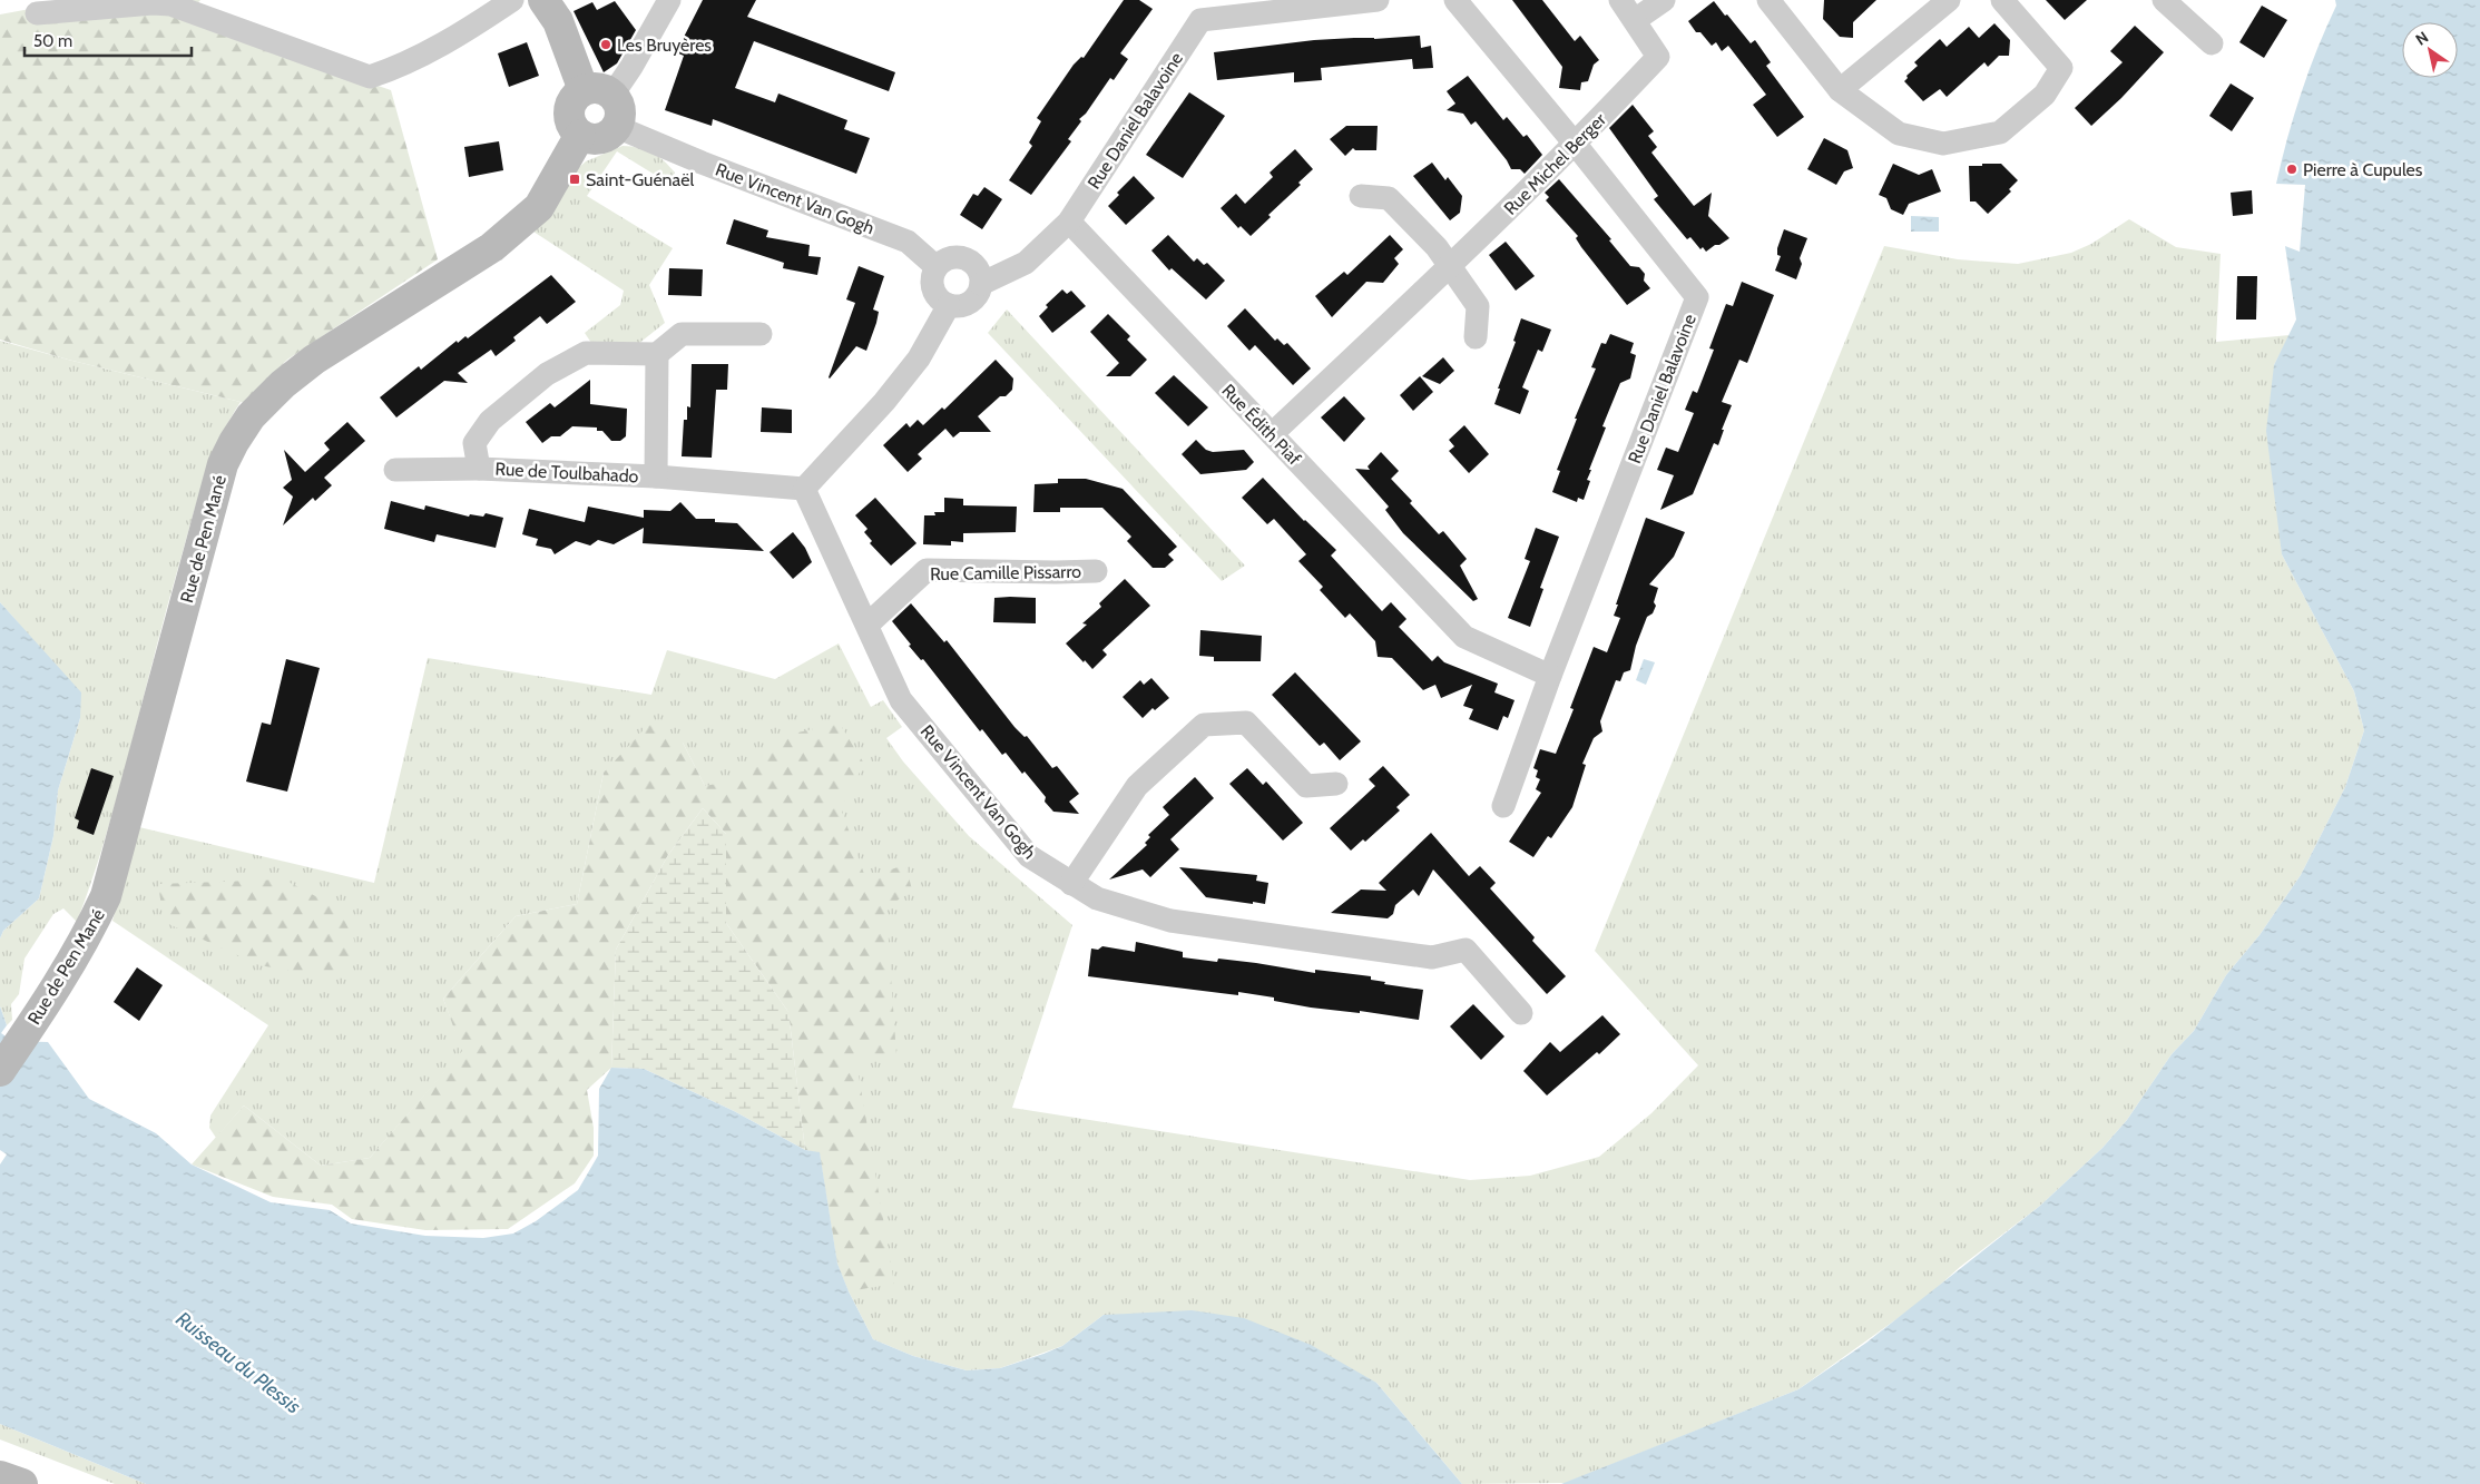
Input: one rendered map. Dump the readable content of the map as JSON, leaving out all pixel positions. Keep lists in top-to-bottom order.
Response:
{
  "streets": {
    "street": [
      "Rue Daniel Balavoine",
      "Rue Michel Berger",
      "Rue Vincent Van Gogh",
      "Rue Édith Piaf",
      "Rue de Toulbahado",
      "Rue de Pen Mané",
      "Rue Camille Pissarro"
    ]
  },
  "crossings": [
    ["Rue Daniel Balavoine", "Rue Michel Berger"],
    ["Rue Daniel Balavoine", "Rue Édith Piaf"],
    ["Rue Michel Berger", "Rue Édith Piaf"],
    ["Rue Vincent Van Gogh", "Rue de Toulbahado"],
    ["Rue Vincent Van Gogh", "Rue de Pen Mané"],
    ["Rue Vincent Van Gogh", "Rue Camille Pissarro"]
  ],
  "water": ["Ruisseau du Plessis"],
  "places": {
    "other": ["Les Bruyères", "Pierre à Cupules"],
    "transit": ["Saint-Guénaël"]
  },
  "scale_bar": "50 m",
  "north": "top left"
}
